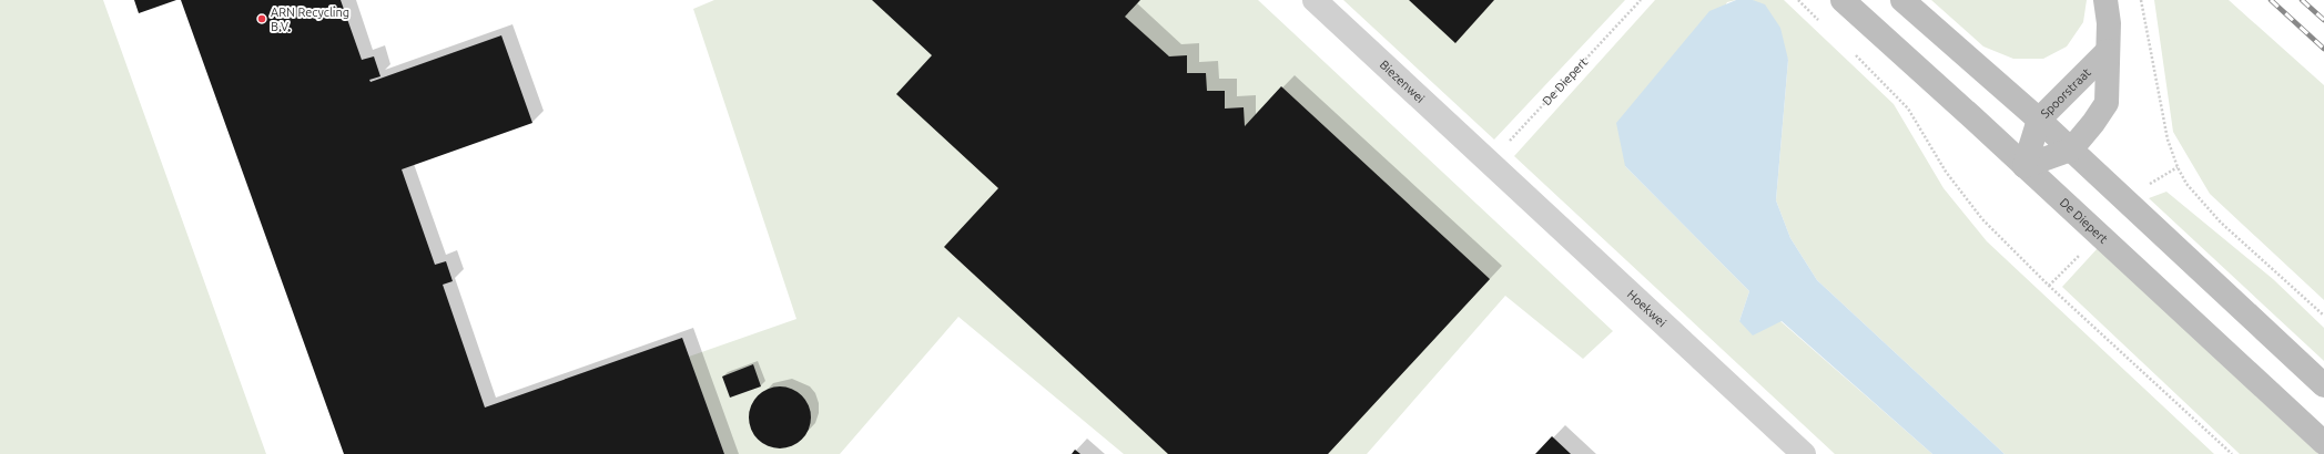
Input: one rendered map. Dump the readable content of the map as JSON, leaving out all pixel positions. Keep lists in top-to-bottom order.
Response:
{
  "streets": {
    "main road": ["De Diepert", "Spoorstraat"],
    "street": ["Biezenwei", "Hoekwei"]
  },
  "crossings": [
    ["Biezenwei", "De Diepert"],
    ["Biezenwei", "Hoekwei"],
    ["De Diepert", "Spoorstraat"],
    ["De Diepert", "Hoekwei"]
  ],
  "places": ["ARN Recycling B.V."]
}
